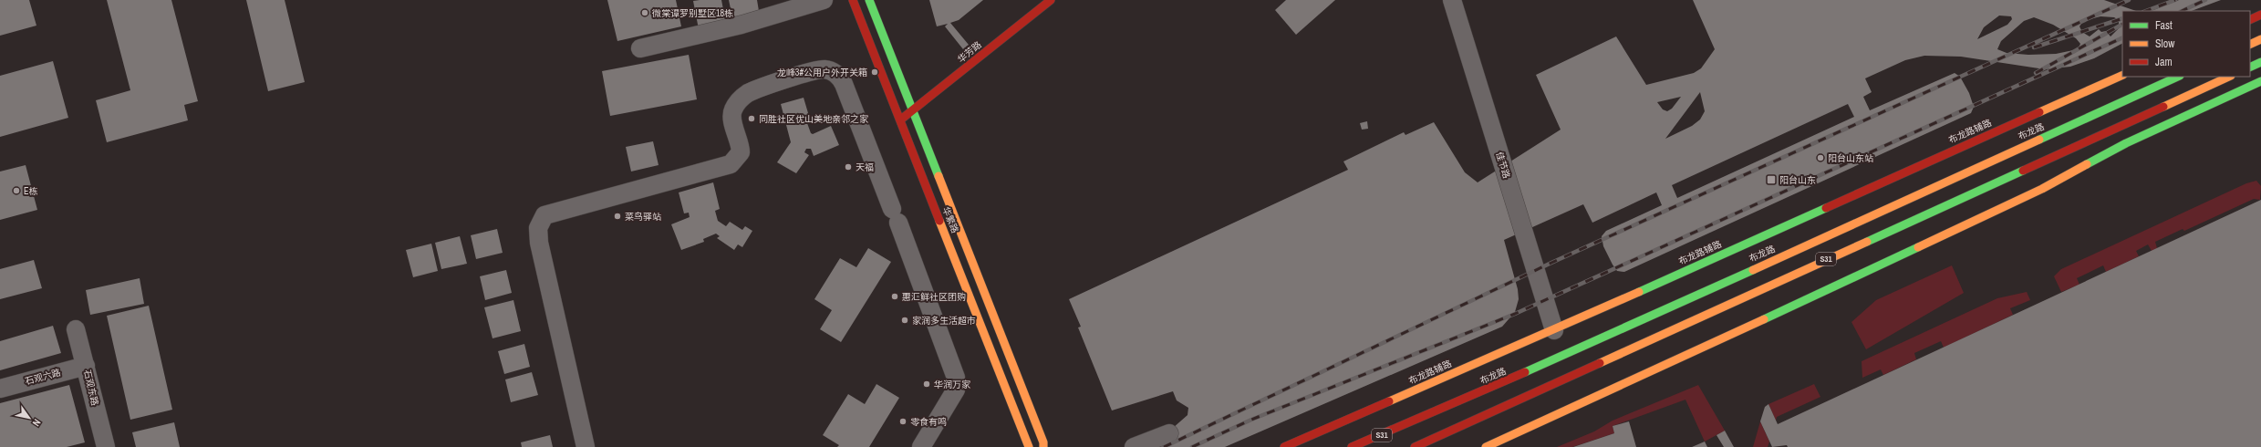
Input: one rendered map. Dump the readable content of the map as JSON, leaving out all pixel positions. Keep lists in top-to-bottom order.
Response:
{
  "streets": {
    "main road": [
      "华芳路",
      "布龙路辅路",
      "布龙路",
      "华繁路",
      "S31"
    ],
    "street": ["佳节路", "石观六路", "石观东路"]
  },
  "crossings": [
    ["华芳路", "华繁路"],
    ["布龙路辅路", "佳节路"],
    ["石观六路", "石观东路"]
  ],
  "places": {
    "other": [
      "微棠谭罗别墅区18栋",
      "龙峰3#公用户外开关箱",
      "同胜社区优山美地亲邻之家",
      "阳台山东站",
      "天福",
      "E栋",
      "菜鸟驿站",
      "惠汇鲜社区团购",
      "家润多生活超市",
      "华润万家",
      "零食有鸣"
    ],
    "transit": ["阳台山东"]
  },
  "legend": ["Fast", "Slow", "Jam"],
  "north": "bottom right"
}
